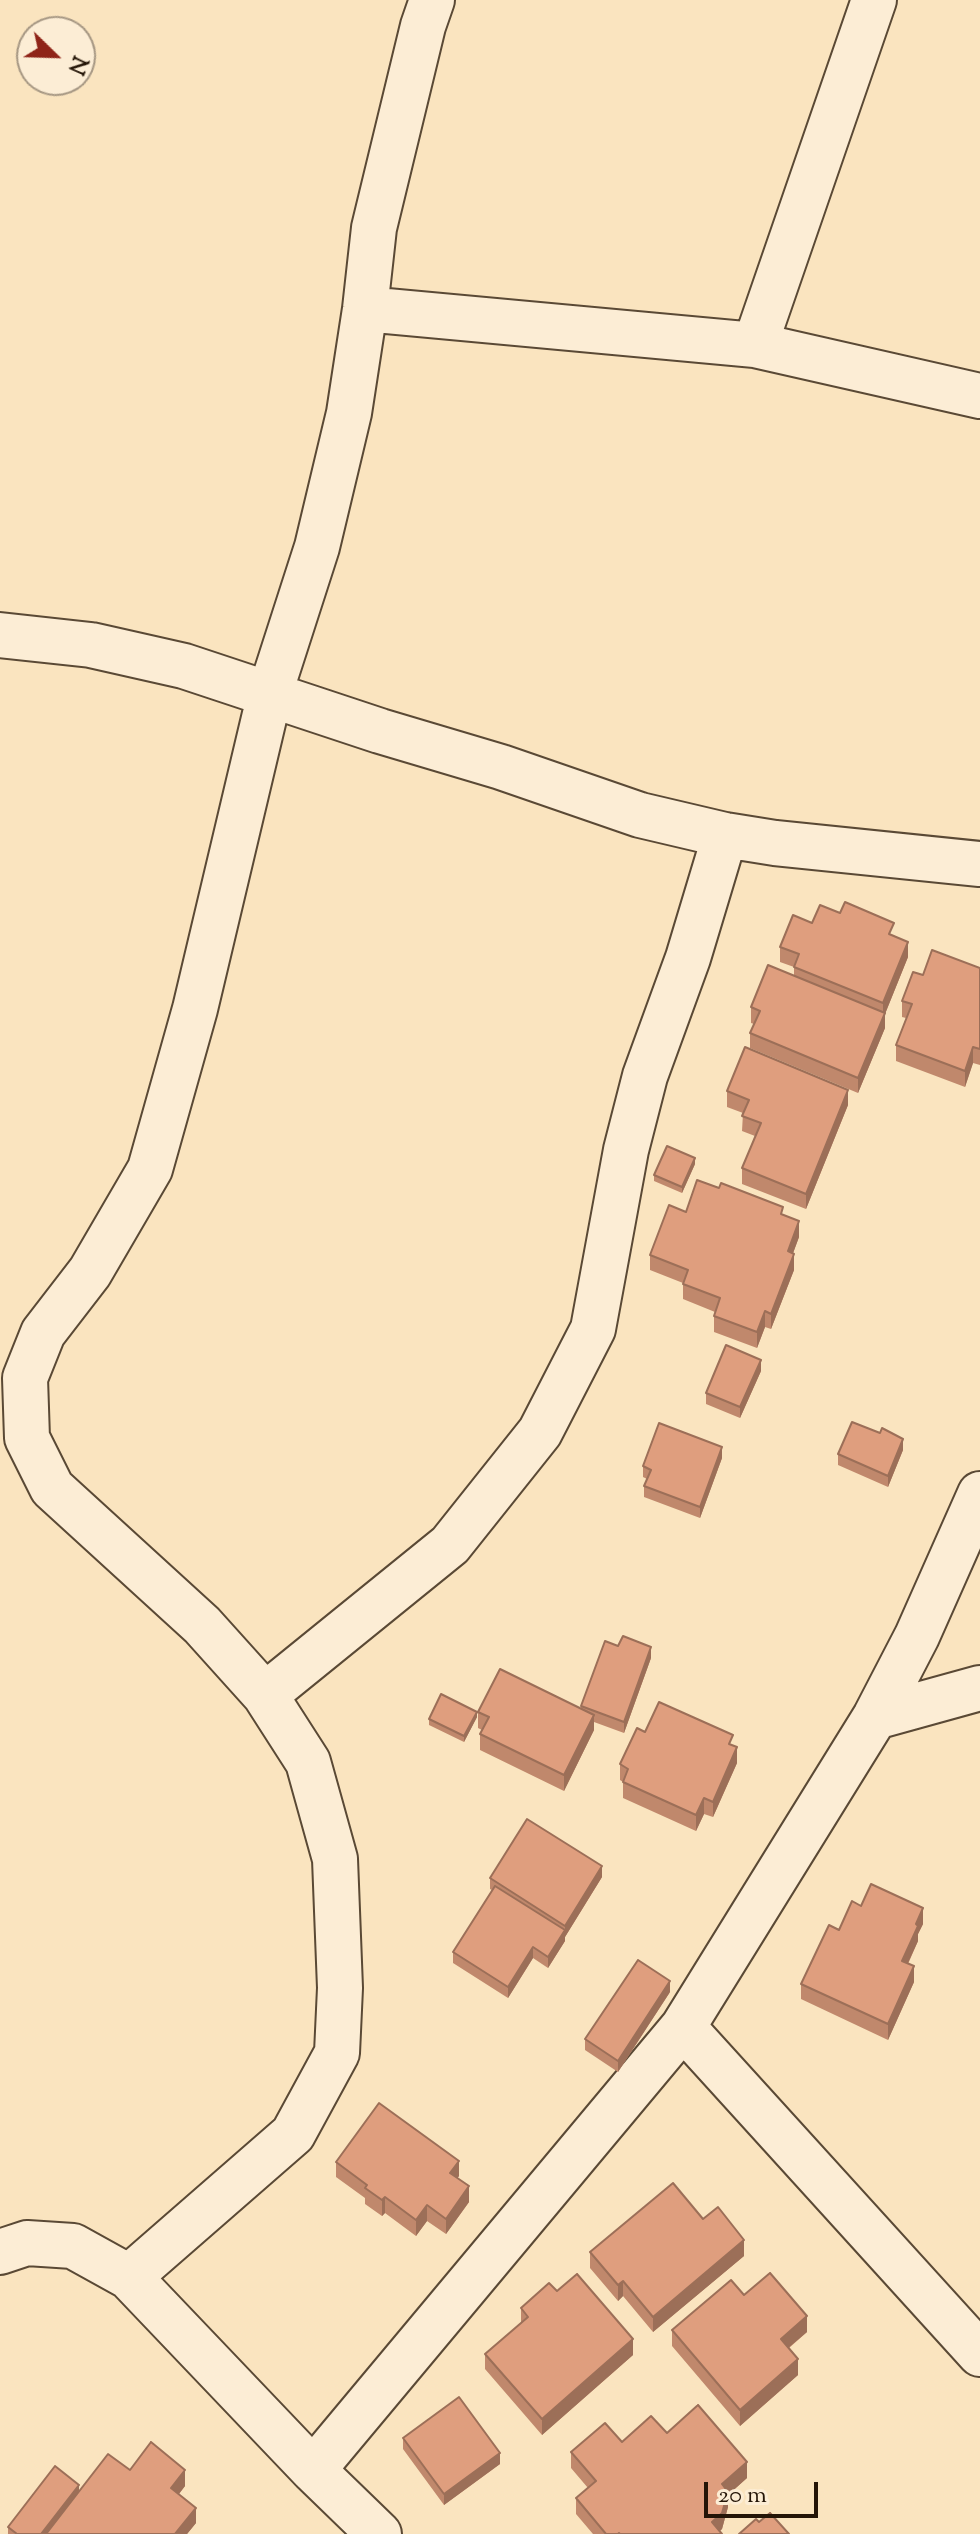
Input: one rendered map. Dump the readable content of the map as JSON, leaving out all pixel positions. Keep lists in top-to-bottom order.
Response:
{
  "scale_bar": "20 m",
  "north": "bottom right"
}
